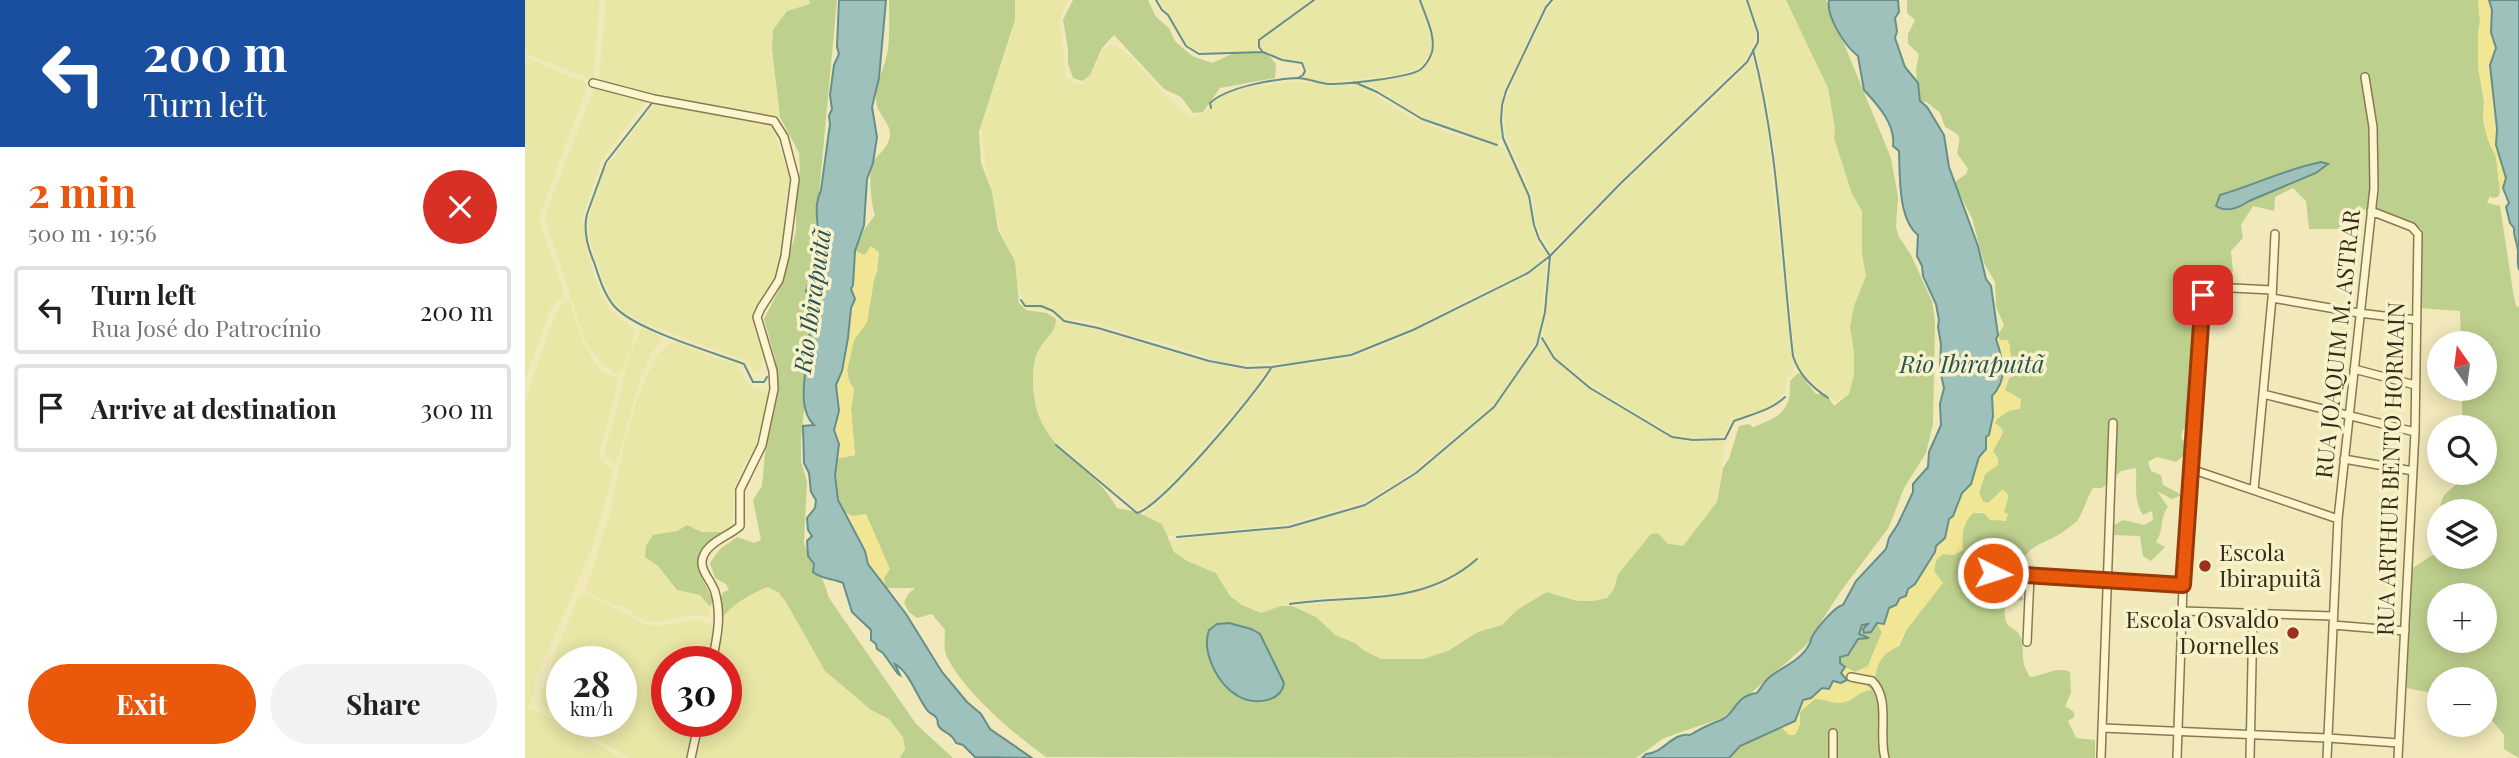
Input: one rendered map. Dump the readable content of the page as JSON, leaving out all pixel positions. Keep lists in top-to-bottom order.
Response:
{
  "streets": {
    "street": ["RUA JOAQUIM M. ASTRAR", "RUA ARTHUR BENTO HORMAIN"]
  },
  "crossings": [
    ["RUA JOAQUIM M. ASTRAR", "RUA ARTHUR BENTO HORMAIN"]
  ],
  "water": ["Rio Ibirapuitã"],
  "places": ["Escola Ibirapuitã", "Escola Osvaldo Dornelles"],
  "north": "top",
  "page": {
    "turn": ["200 m", "Turn left"],
    "heading": ["2 min", "500 m · 19:56"],
    "list": [
      {
        "name": "Turn left",
        "note": "Rua José do Patrocínio",
        "value": "200 m"
      },
      {
        "name": "Arrive at destination",
        "value": "300 m"
      }
    ],
    "map_buttons": ["+", "−"],
    "speed": "28 km/h",
    "limit": "30",
    "buttons": ["Exit", "Share"]
  }
}
